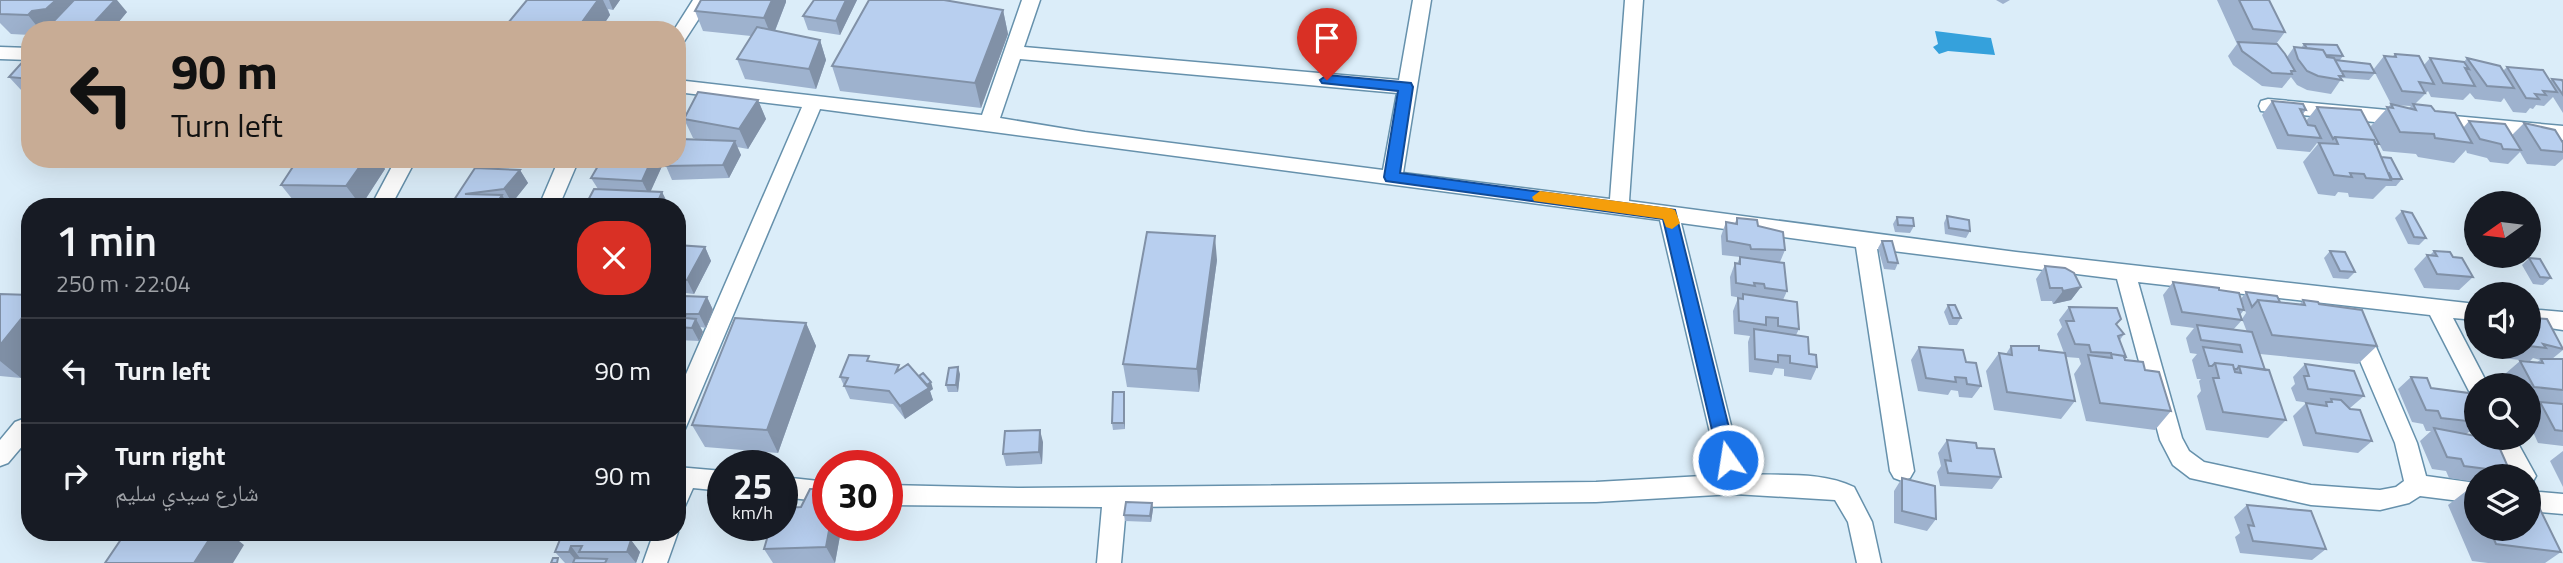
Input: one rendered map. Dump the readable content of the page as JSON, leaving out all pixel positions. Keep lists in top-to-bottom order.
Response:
{
  "north": "left",
  "page": {
    "turn": ["90 m", "Turn left"],
    "heading": ["1 min", "250 m · 22:04"],
    "list": [
      {
        "name": "Turn left",
        "value": "90 m"
      },
      {
        "name": "Turn right",
        "note": "شارع سيدي سليم",
        "value": "90 m"
      }
    ],
    "speed": "25 km/h",
    "limit": "30"
  }
}
